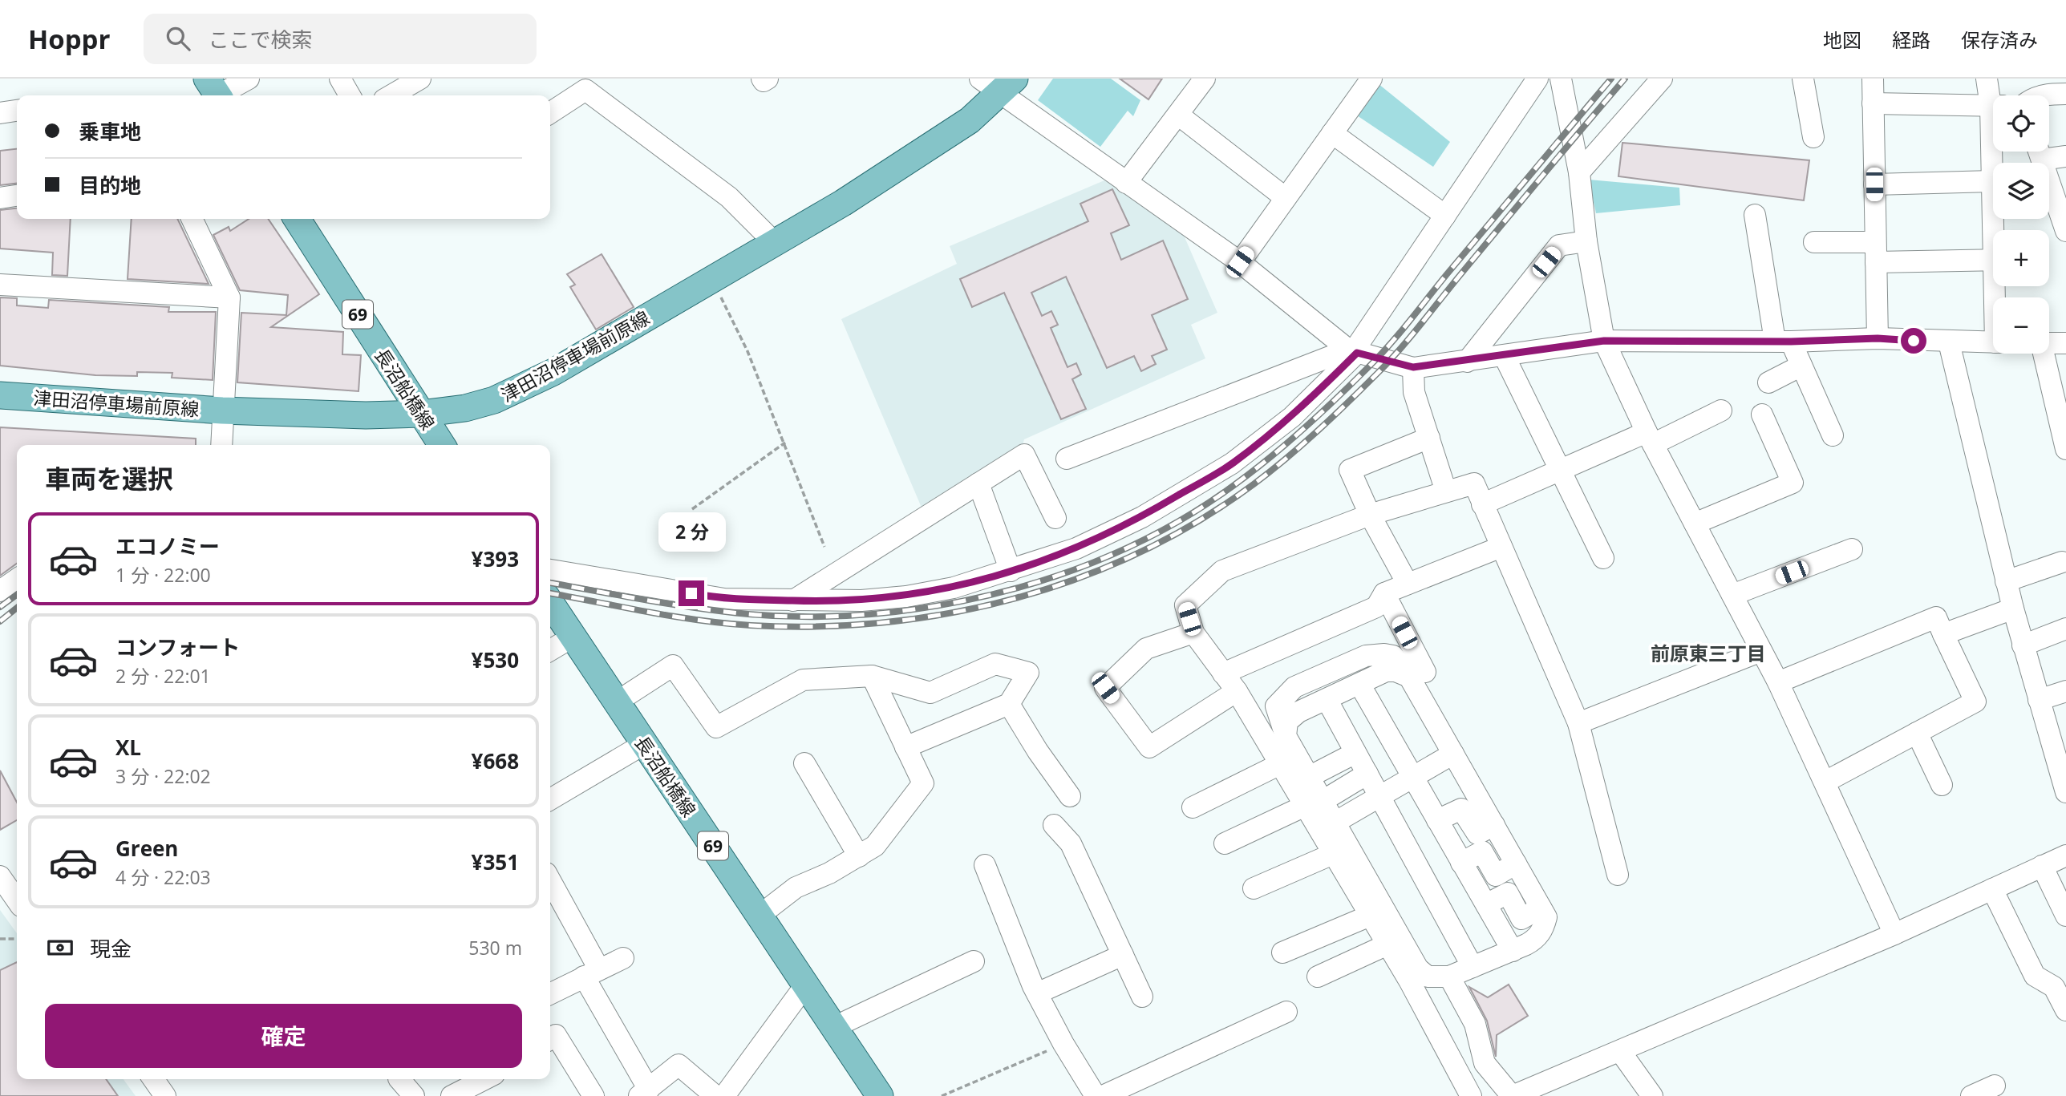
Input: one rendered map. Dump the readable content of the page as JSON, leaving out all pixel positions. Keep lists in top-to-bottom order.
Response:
{
  "streets": {
    "main road": ["69", "津田沼停車場前原線", "長沼船橋線"]
  },
  "crossings": [
    ["津田沼停車場前原線", "長沼船橋線"]
  ],
  "districts": ["前原東三丁目"],
  "page": {
    "header": "Hoppr",
    "search": "ここで検索",
    "nav": ["地図", "経路", "保存済み"],
    "map_buttons": ["+", "−"],
    "banner": ["乗車地", "目的地"],
    "heading": "車両を選択",
    "bubble": "2 分",
    "list": [
      {
        "name": "エコノミー",
        "note": "1 分 · 22:00",
        "value": "¥393"
      },
      {
        "name": "コンフォート",
        "note": "2 分 · 22:01",
        "value": "¥530"
      },
      {
        "name": "XL",
        "note": "3 分 · 22:02",
        "value": "¥668"
      },
      {
        "name": "Green",
        "note": "4 分 · 22:03",
        "value": "¥351"
      }
    ],
    "pay": ["現金", "530 m"],
    "buttons": "確定"
  }
}
